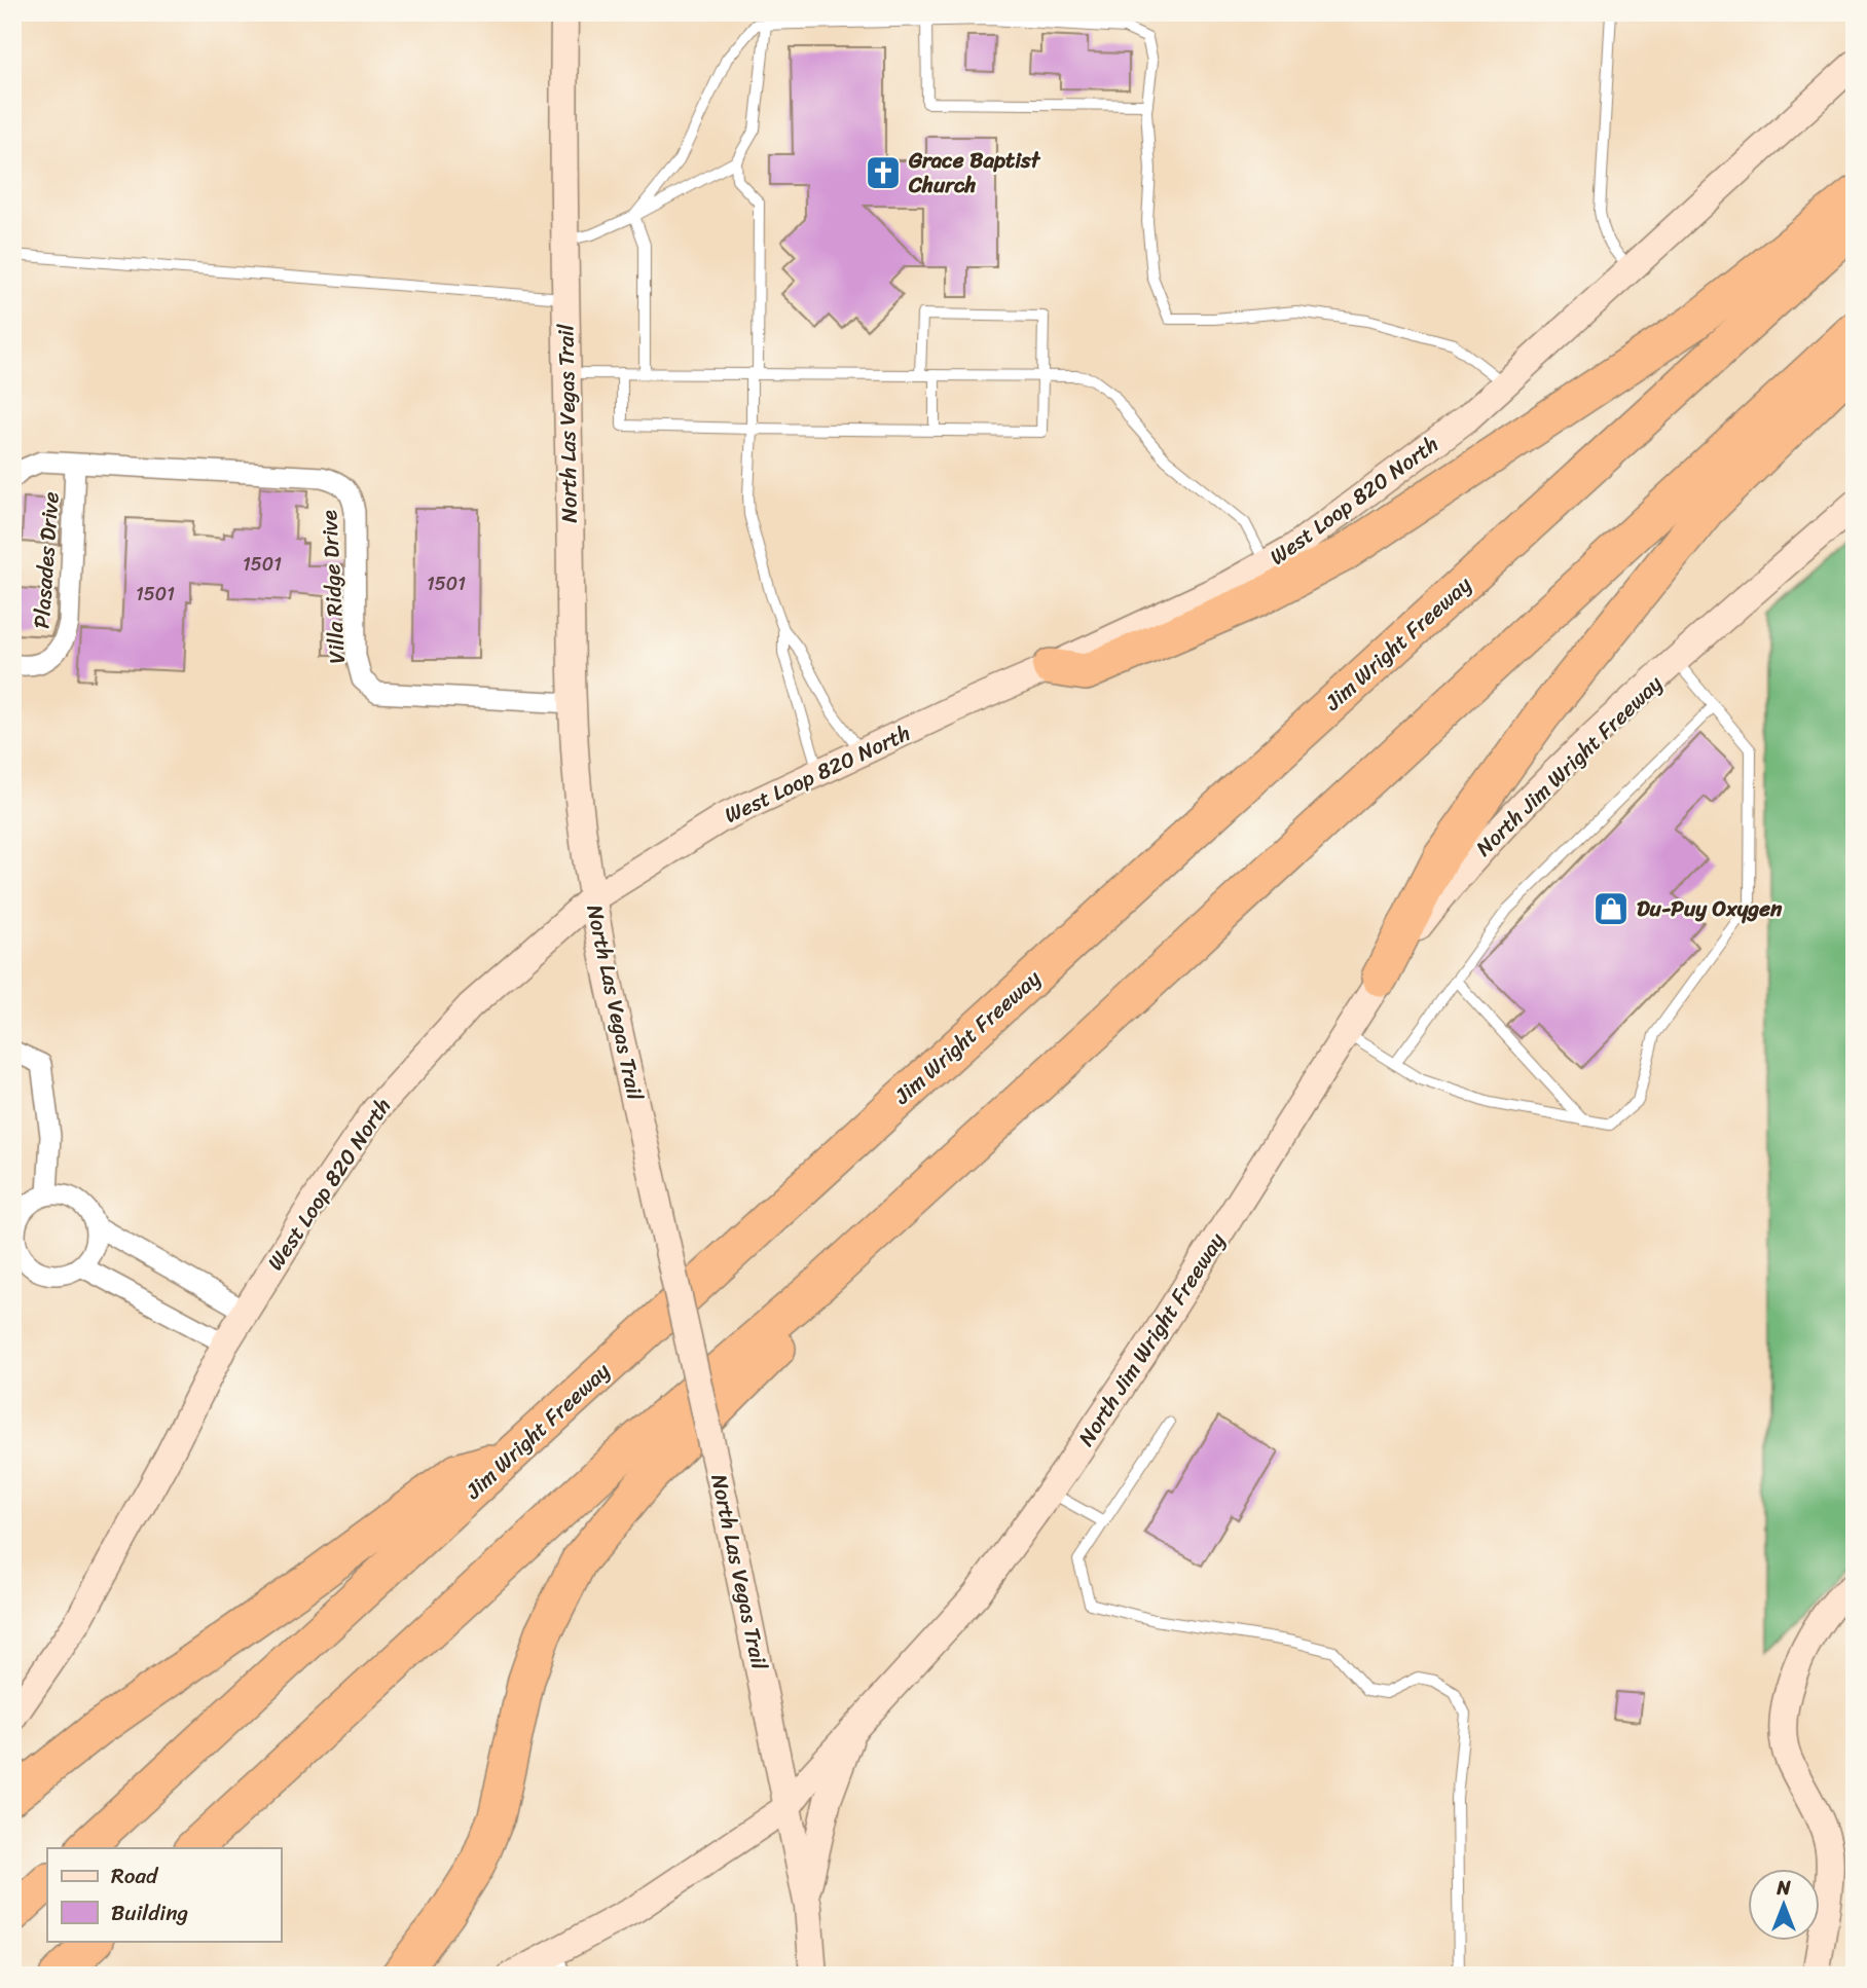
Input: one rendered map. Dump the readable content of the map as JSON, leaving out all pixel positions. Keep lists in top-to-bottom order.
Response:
{
  "streets": {
    "highway": ["Jim Wright Freeway"],
    "street": [
      "North Las Vegas Trail",
      "West Loop 820 North",
      "Plasades Drive",
      "Villa Ridge Drive",
      "North Jim Wright Freeway"
    ]
  },
  "crossings": [
    ["North Las Vegas Trail", "West Loop 820 North"],
    ["North Las Vegas Trail", "Villa Ridge Drive"],
    ["North Las Vegas Trail", "North Jim Wright Freeway"],
    ["Plasades Drive", "Villa Ridge Drive"]
  ],
  "places": {
    "church": ["Grace Baptist Church"],
    "shop": ["Du-Puy Oxygen"]
  },
  "house_numbers": ["1501", "1501", "1501"],
  "legend": ["Road", "Building"],
  "north": "top"
}
